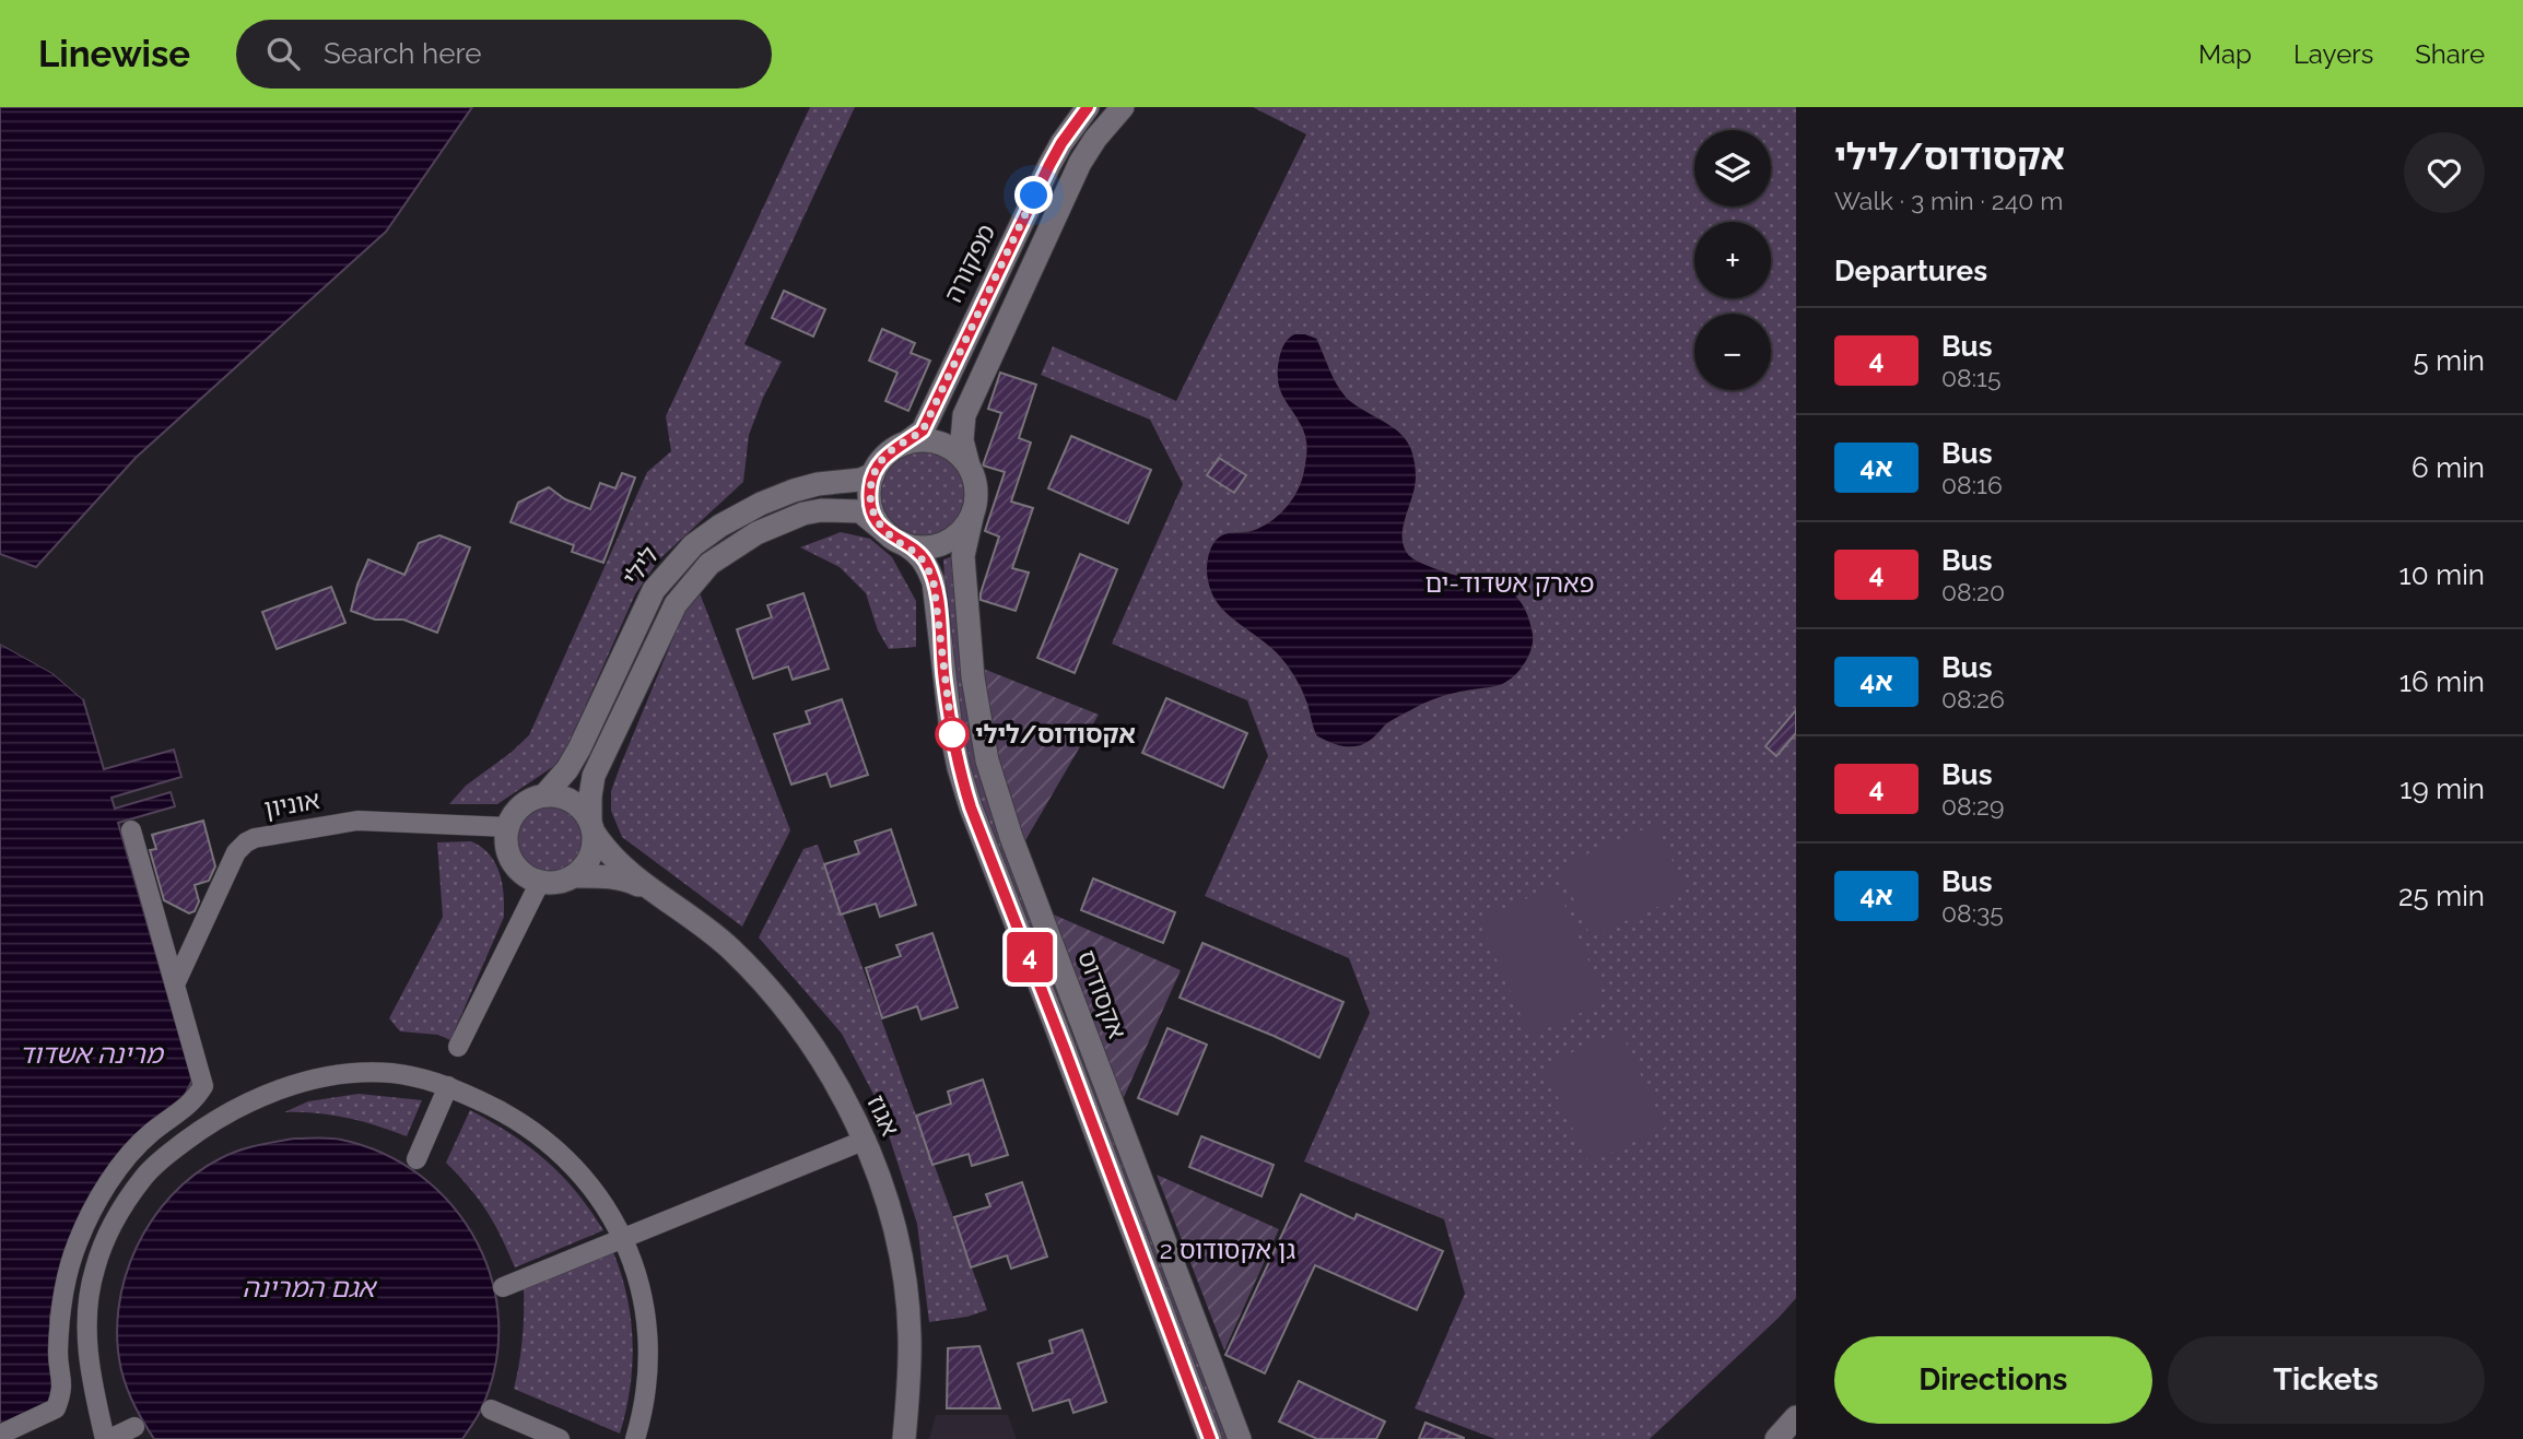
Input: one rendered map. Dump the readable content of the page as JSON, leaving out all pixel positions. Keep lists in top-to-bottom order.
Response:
{
  "streets": {
    "street": [
      "מפקורה",
      "לילי",
      "אוניון",
      "אקסודוס",
      "אגוז"
    ]
  },
  "crossings": [
    ["מפקורה", "לילי"],
    ["מפקורה", "אקסודוס"],
    ["לילי", "אוניון"],
    ["לילי", "אקסודוס"],
    ["לילי", "אגוז"],
    ["אוניון", "אגוז"]
  ],
  "water": ["מרינה אשדוד", "אגם המרינה"],
  "parks": ["פארק אשדוד-ים", "גן אקסודוס 2"],
  "places": ["אקסודוס/לילי"],
  "lines": ["bus line 4"],
  "page": {
    "header": "Linewise",
    "search": "Search here",
    "nav": ["Map", "Layers", "Share"],
    "on_map": "4",
    "heading": [
      ["אקסודוס/לילי", "Walk · 3 min · 240 m"],
      "Departures"
    ],
    "map_buttons": ["+", "−"],
    "list": [
      {
        "mark": "4",
        "name": "Bus",
        "note": "08:15",
        "value": "5 min"
      },
      {
        "mark": "4א",
        "name": "Bus",
        "note": "08:16",
        "value": "6 min"
      },
      {
        "mark": "4",
        "name": "Bus",
        "note": "08:20",
        "value": "10 min"
      },
      {
        "mark": "4א",
        "name": "Bus",
        "note": "08:26",
        "value": "16 min"
      },
      {
        "mark": "4",
        "name": "Bus",
        "note": "08:29",
        "value": "19 min"
      },
      {
        "mark": "4א",
        "name": "Bus",
        "note": "08:35",
        "value": "25 min"
      }
    ],
    "buttons": ["Directions", "Tickets"]
  }
}
